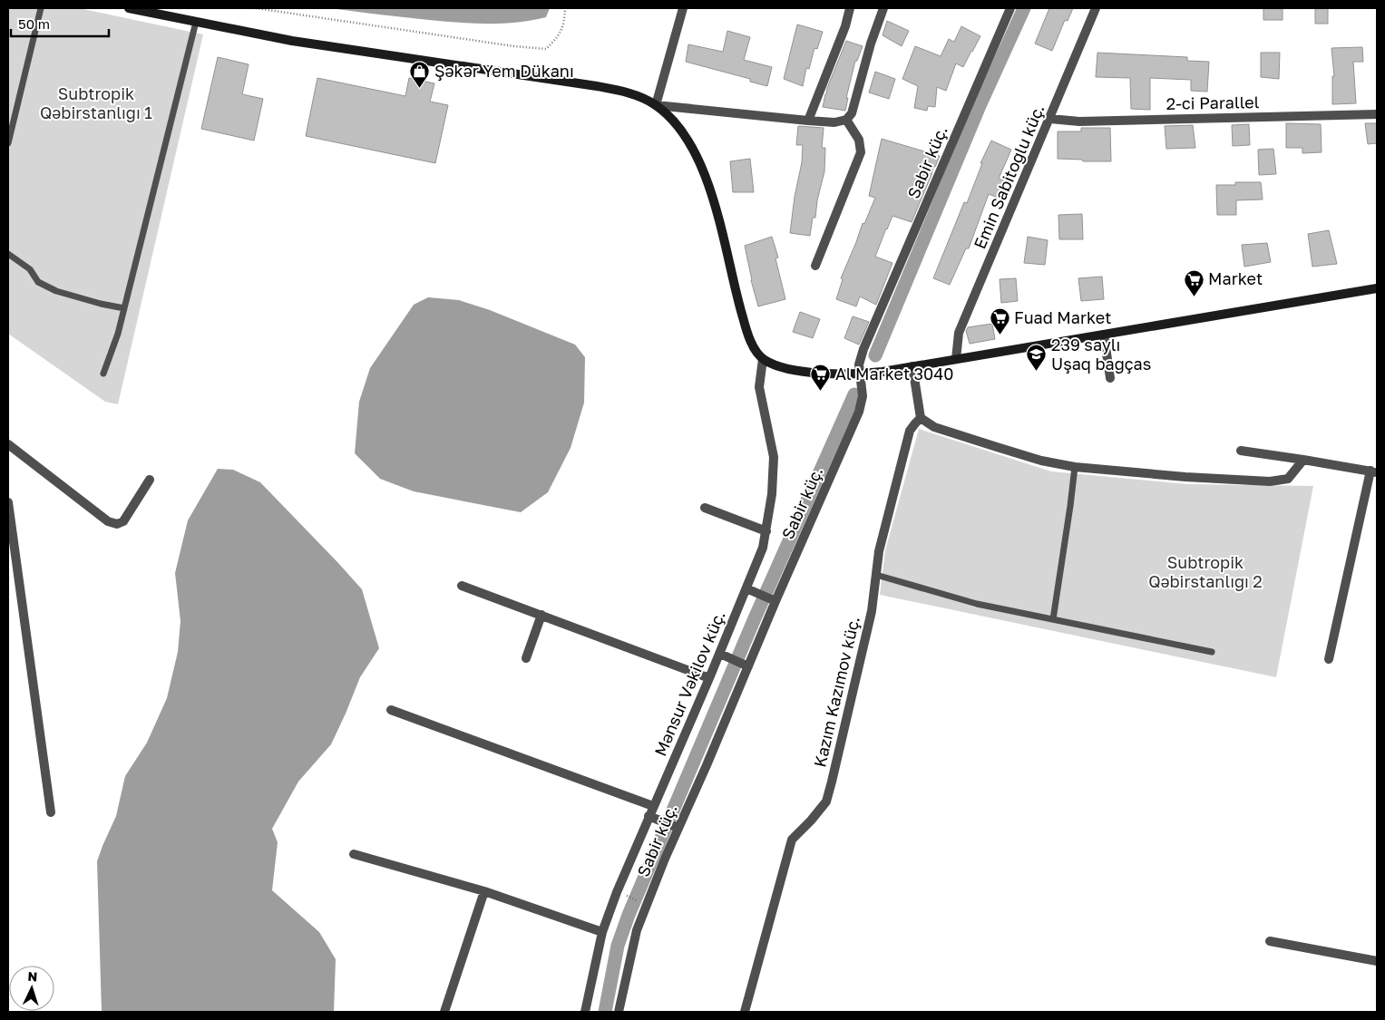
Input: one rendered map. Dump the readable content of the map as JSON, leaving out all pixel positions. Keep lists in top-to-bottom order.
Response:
{
  "streets": {
    "street": [
      "2-ci Parallel",
      "Sabir küç.",
      "Emin Sabitoğlu küç.",
      "Mənsur Vəkilov küç.",
      "Kazım Kazımov küç."
    ]
  },
  "crossings": [
    ["2-ci Parallel", "Emin Sabitoğlu küç."]
  ],
  "parks": ["Subtropik Qəbirstanlığı 1", "Subtropik Qəbirstanlığı 2"],
  "places": {
    "shop": ["Şəkər Yem Dükanı"],
    "supermarket": ["Market", "Fuad Market", "Al Market 3040"],
    "school or university": ["239 saylı Uşaq bağças"]
  },
  "scale_bar": "50 m",
  "north": "top"
}
